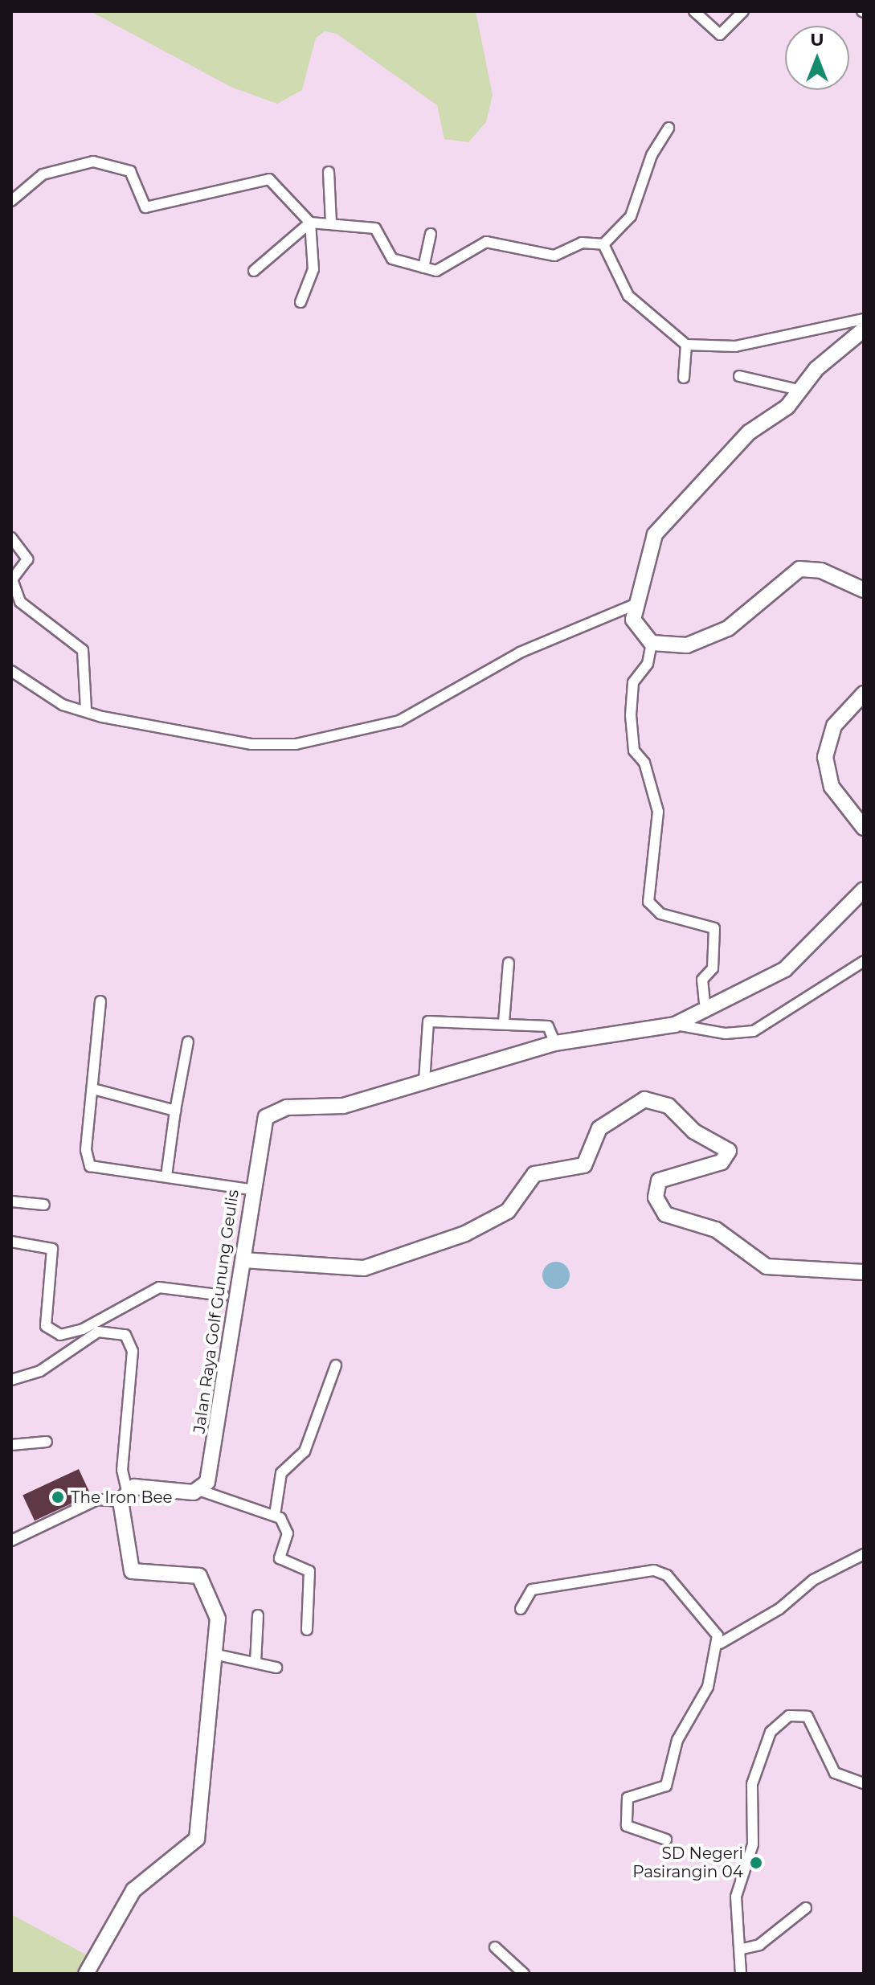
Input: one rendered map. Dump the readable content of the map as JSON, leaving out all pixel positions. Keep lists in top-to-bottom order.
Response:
{
  "streets": {
    "main road": ["Jalan Raya Golf Gunung Geulis"]
  },
  "places": ["The Iron Bee", "SD Negeri Pasirangin 04"],
  "north": "top"
}
